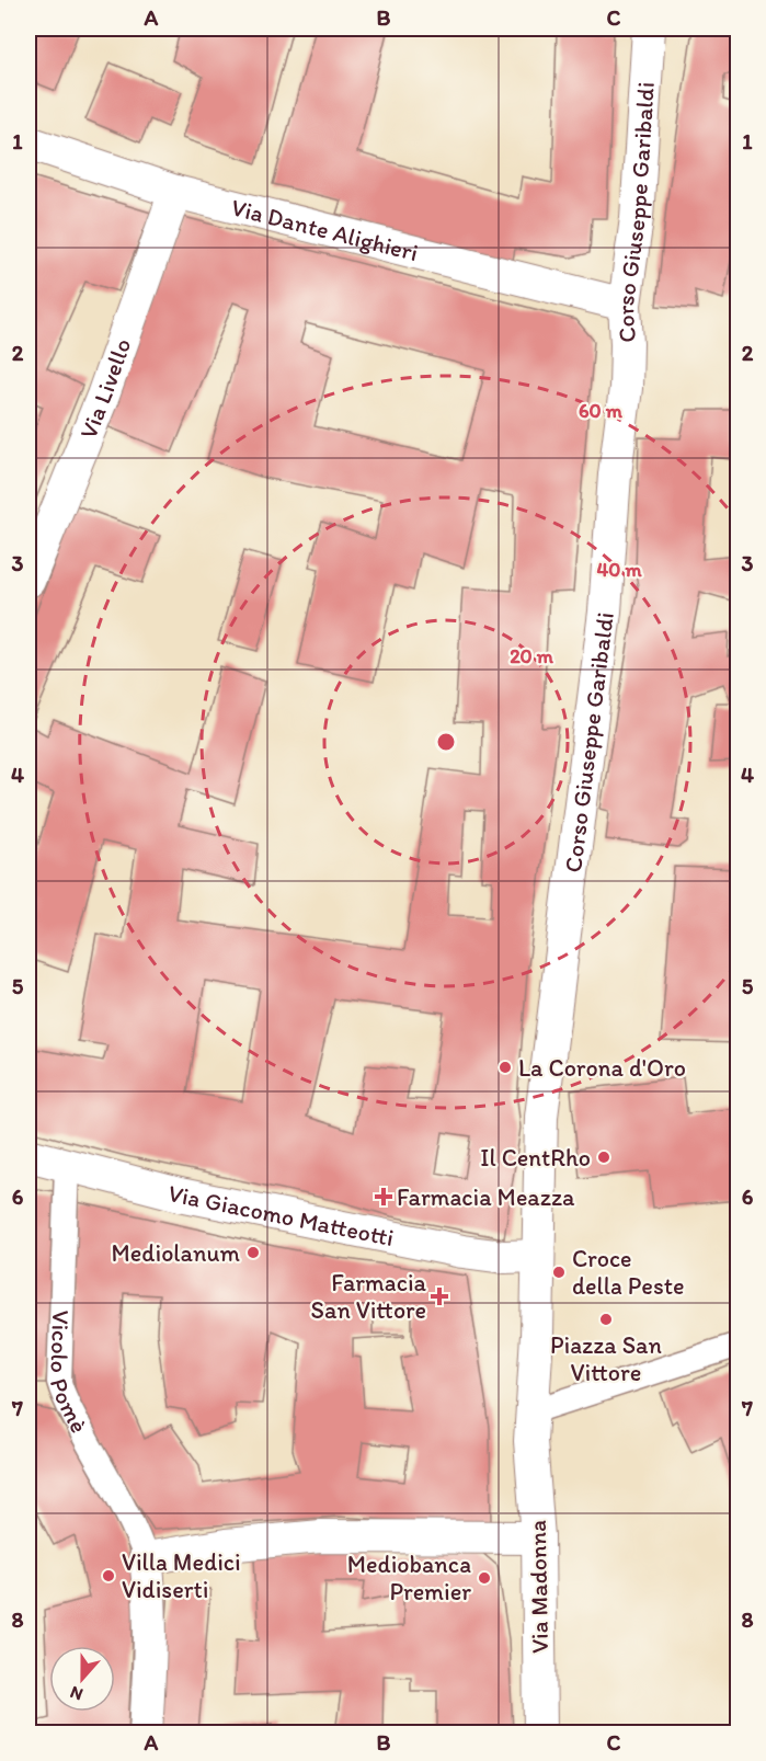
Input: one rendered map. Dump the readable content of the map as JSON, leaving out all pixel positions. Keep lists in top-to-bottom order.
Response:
{
  "streets": {
    "street": [
      "Corso Giuseppe Garibaldi",
      "Via Dante Alighieri",
      "Via Livello",
      "Via Giacomo Matteotti",
      "Vicolo Pomè",
      "Via Madonna"
    ]
  },
  "crossings": [
    ["Corso Giuseppe Garibaldi", "Via Dante Alighieri"],
    ["Corso Giuseppe Garibaldi", "Via Giacomo Matteotti"],
    ["Via Dante Alighieri", "Via Livello"],
    ["Via Giacomo Matteotti", "Vicolo Pomè"]
  ],
  "places": {
    "other": [
      "La Corona d'Oro",
      "Il CentRho",
      "Mediolanum",
      "Croce della Peste",
      "Piazza San Vittore",
      "Villa Medici Vidiserti",
      "Mediobanca Premier"
    ],
    "health": ["Farmacia Meazza", "Farmacia San Vittore"]
  },
  "north": "bottom",
  "grid": {
    "columns": ["A", "B", "C"],
    "rows": [
      "1",
      "2",
      "3",
      "4",
      "5",
      "6",
      "7",
      "8"
    ]
  },
  "rings": ["60 m", "40 m", "20 m"]
}
